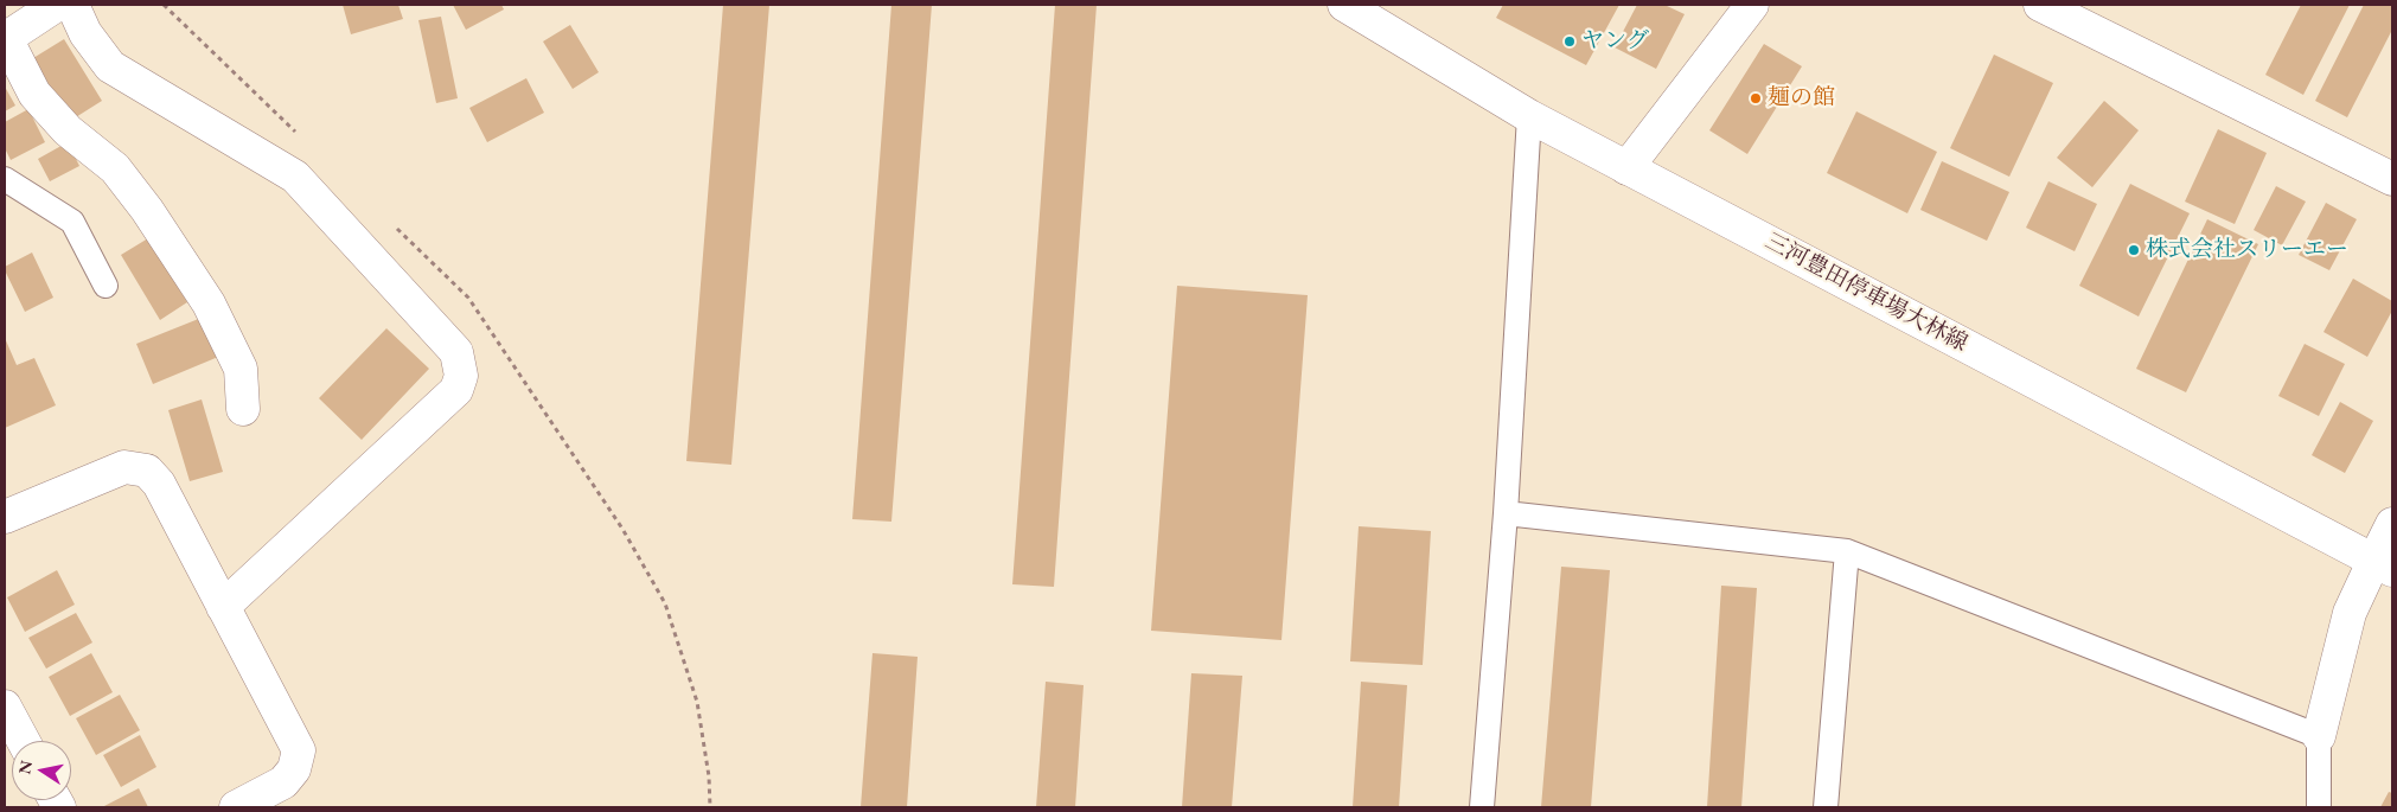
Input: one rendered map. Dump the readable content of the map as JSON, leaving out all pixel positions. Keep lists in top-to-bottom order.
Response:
{
  "streets": {
    "street": ["三河豊田停車場大林線"]
  },
  "places": ["ヤング", "麺の館", "株式会社スリーエー"],
  "north": "left"
}
